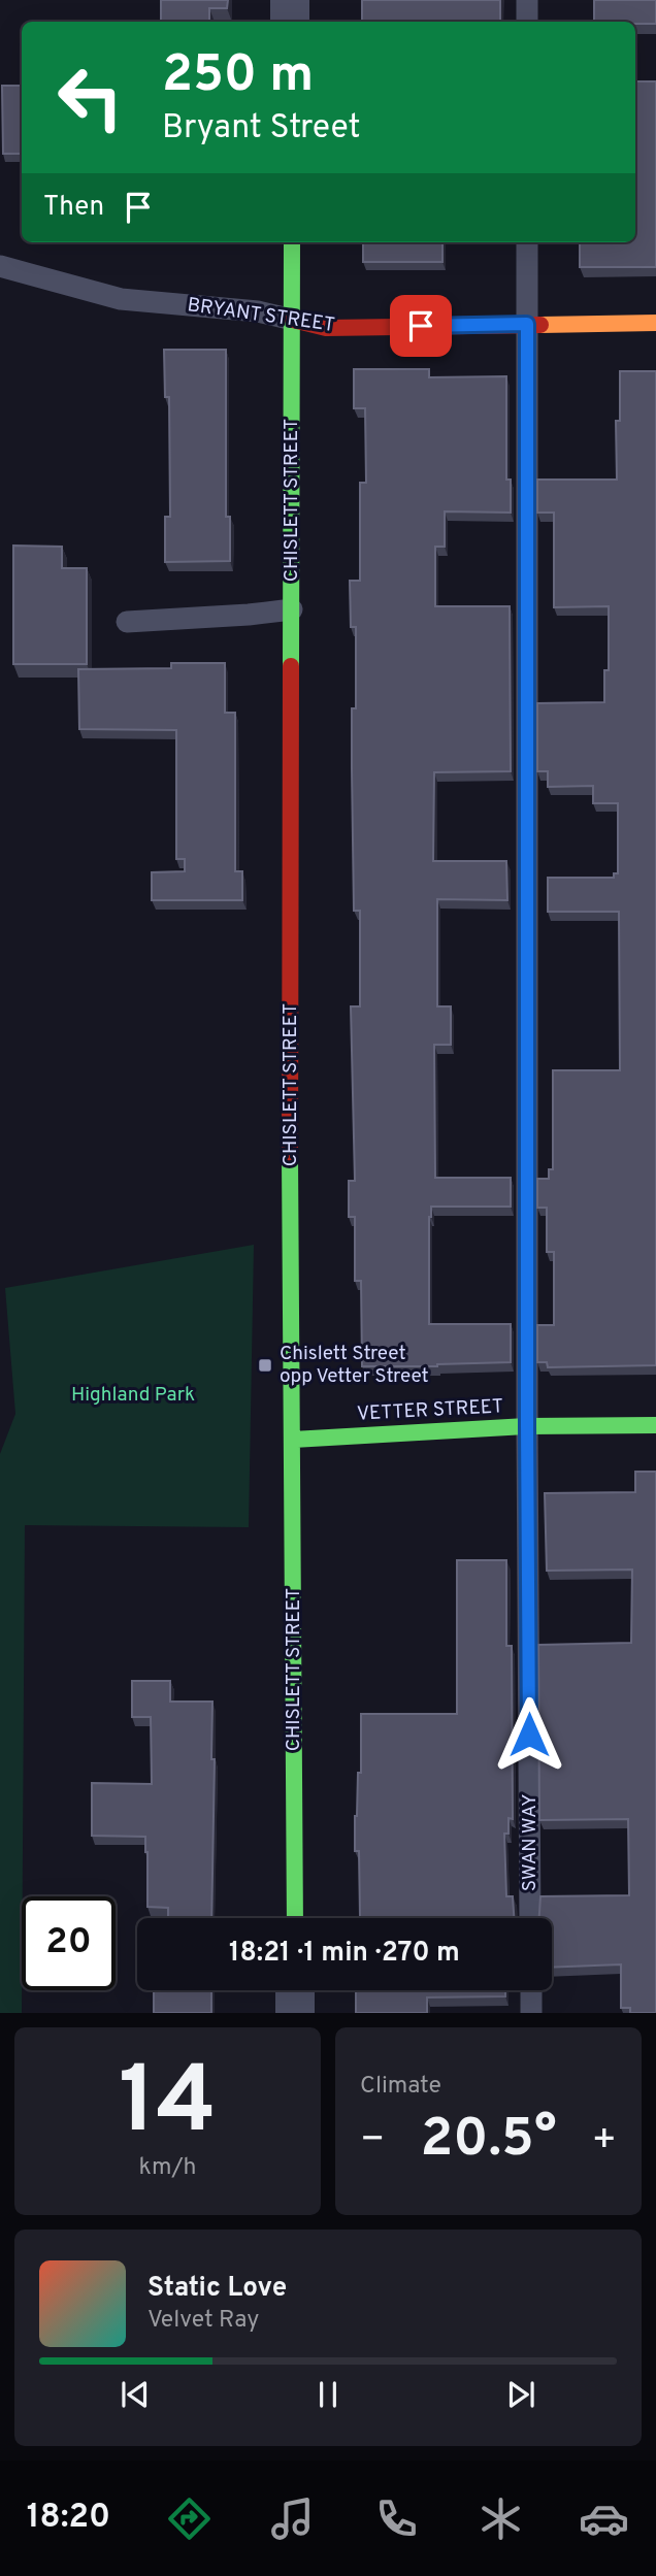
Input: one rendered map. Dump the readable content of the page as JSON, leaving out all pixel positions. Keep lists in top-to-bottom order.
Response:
{
  "streets": {
    "street": ["BRYANT STREET", "CHISLETT STREET", "VETTER STREET"],
    "lane": ["SWAN WAY"]
  },
  "crossings": [
    ["BRYANT STREET", "CHISLETT STREET"],
    ["BRYANT STREET", "SWAN WAY"],
    ["CHISLETT STREET", "VETTER STREET"],
    ["VETTER STREET", "SWAN WAY"]
  ],
  "parks": ["Highland Park"],
  "places": {
    "transit": ["Chislett Street opp Vetter Street"]
  },
  "page": {
    "turn": ["250 m", "Bryant Street"],
    "then": "Then",
    "limit": "20",
    "trip": "18:21 · 1 min · 270 m",
    "tile": [
      ["14", "km/h"],
      "Climate"
    ],
    "heat": ["−", "20.5°", "+"],
    "song": ["Static Love", "Velvet Ray"],
    "tabs": "18:20"
  }
}
